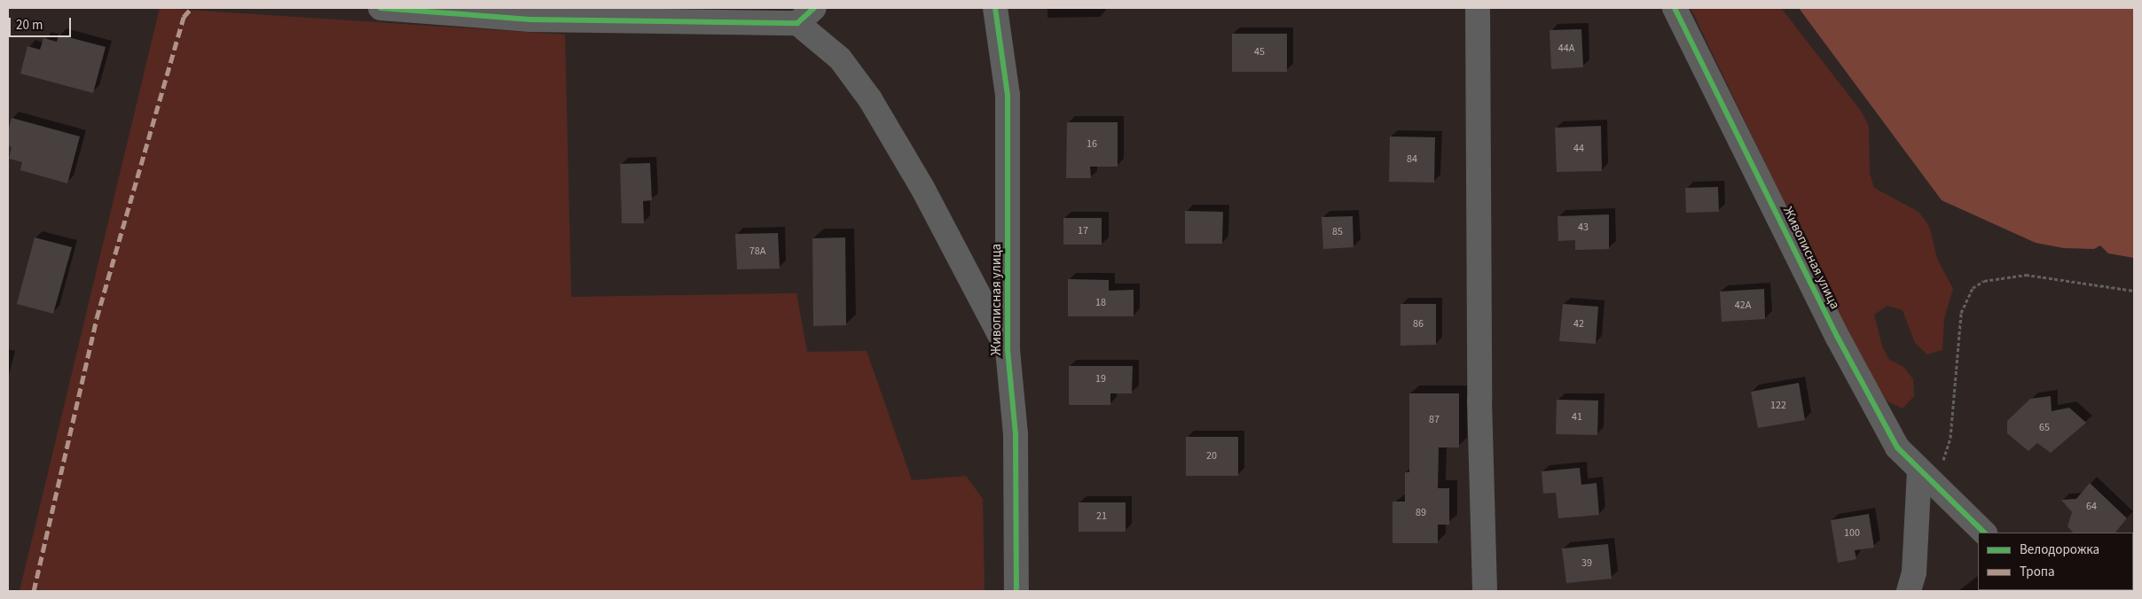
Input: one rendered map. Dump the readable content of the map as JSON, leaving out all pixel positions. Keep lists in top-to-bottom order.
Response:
{
  "streets": {
    "street": ["Живописная улица"]
  },
  "house_numbers": [
    "44А",
    "45",
    "16",
    "44",
    "84",
    "43",
    "17",
    "85",
    "78А",
    "18",
    "42А",
    "86",
    "42",
    "19",
    "122",
    "41",
    "87",
    "65",
    "20",
    "64",
    "89",
    "21",
    "100",
    "39"
  ],
  "legend": ["Велодорожка", "Тропа"],
  "scale_bar": "20 m"
}
